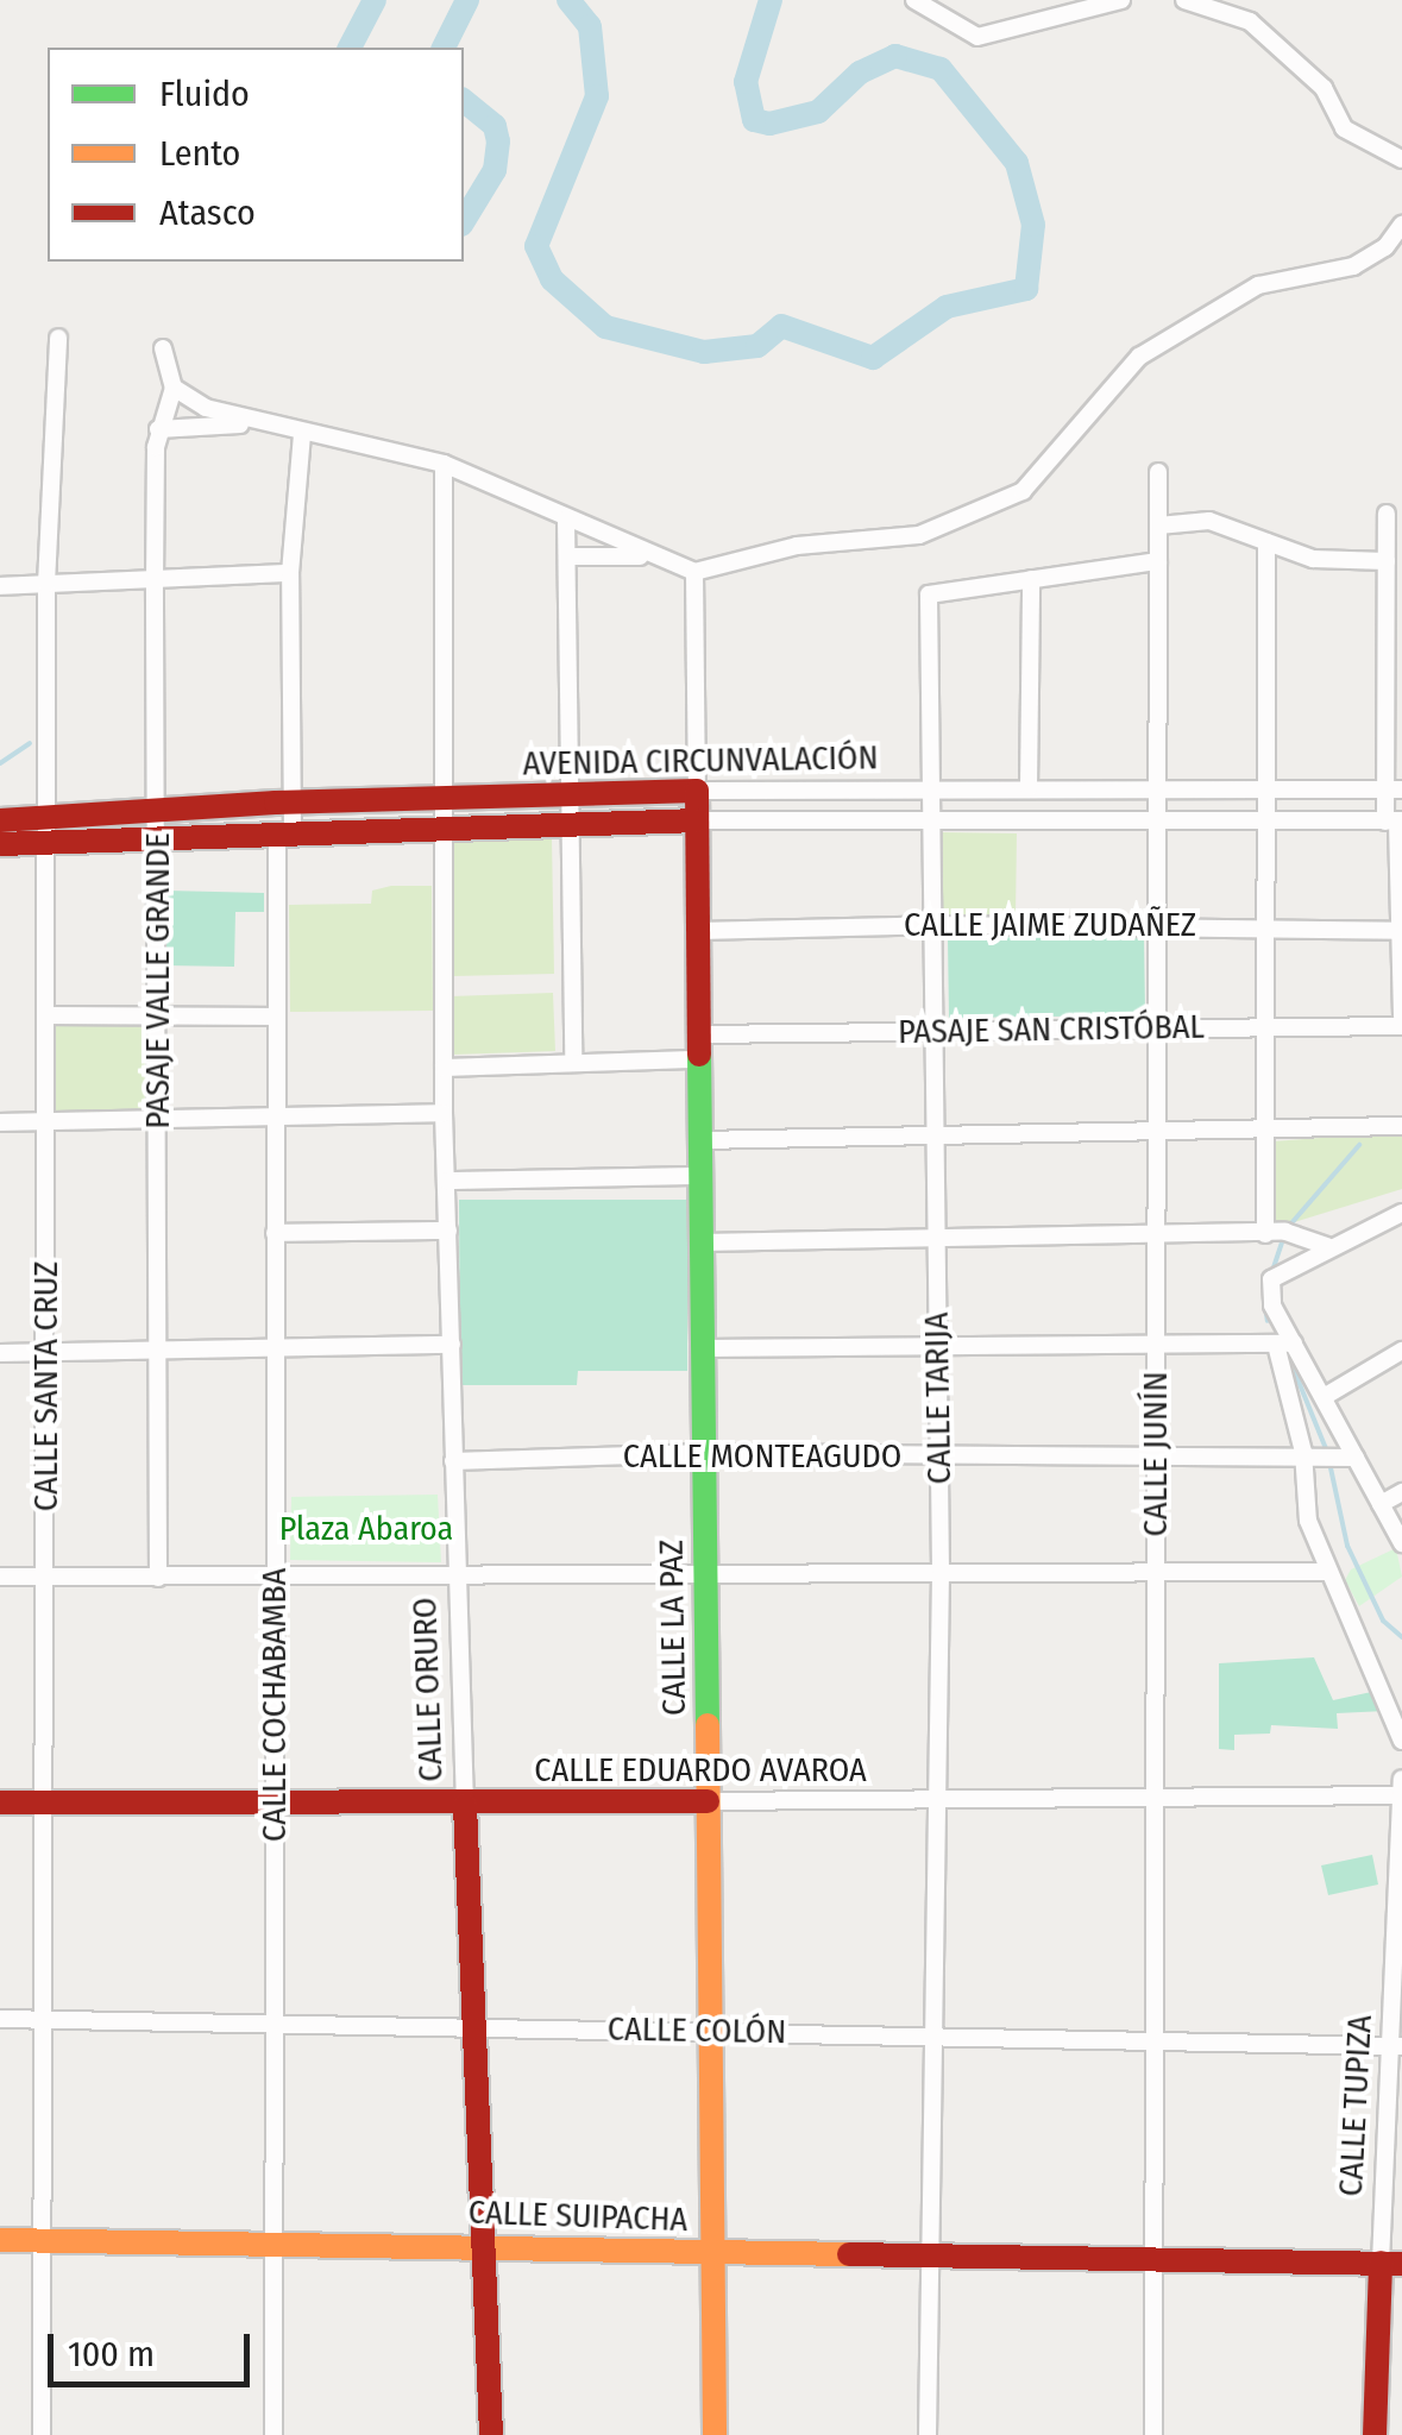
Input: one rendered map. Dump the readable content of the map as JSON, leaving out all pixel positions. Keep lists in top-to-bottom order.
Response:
{
  "streets": {
    "street": [
      "AVENIDA CIRCUNVALACIÓN",
      "CALLE JAIME ZUDAÑEZ",
      "PASAJE VALLE GRANDE",
      "PASAJE SAN CRISTÓBAL",
      "CALLE SANTA CRUZ",
      "CALLE TARIJA",
      "CALLE JUNÍN",
      "CALLE MONTEAGUDO",
      "CALLE LA PAZ",
      "CALLE ORURO",
      "CALLE COCHABAMBA",
      "CALLE EDUARDO AVAROA",
      "CALLE COLÓN",
      "CALLE TUPIZA",
      "CALLE SUIPACHA"
    ]
  },
  "crossings": [
    ["AVENIDA CIRCUNVALACIÓN", "PASAJE VALLE GRANDE"],
    ["AVENIDA CIRCUNVALACIÓN", "CALLE SANTA CRUZ"],
    ["AVENIDA CIRCUNVALACIÓN", "CALLE TARIJA"],
    ["AVENIDA CIRCUNVALACIÓN", "CALLE JUNÍN"],
    ["AVENIDA CIRCUNVALACIÓN", "CALLE LA PAZ"],
    ["AVENIDA CIRCUNVALACIÓN", "CALLE ORURO"],
    ["AVENIDA CIRCUNVALACIÓN", "CALLE COCHABAMBA"],
    ["CALLE JAIME ZUDAÑEZ", "CALLE TARIJA"],
    ["CALLE JAIME ZUDAÑEZ", "CALLE JUNÍN"],
    ["CALLE JAIME ZUDAÑEZ", "CALLE LA PAZ"],
    ["PASAJE SAN CRISTÓBAL", "CALLE TARIJA"],
    ["PASAJE SAN CRISTÓBAL", "CALLE JUNÍN"],
    ["PASAJE SAN CRISTÓBAL", "CALLE LA PAZ"],
    ["PASAJE SAN CRISTÓBAL", "CALLE ORURO"],
    ["CALLE SANTA CRUZ", "CALLE EDUARDO AVAROA"],
    ["CALLE SANTA CRUZ", "CALLE COLÓN"],
    ["CALLE SANTA CRUZ", "CALLE SUIPACHA"],
    ["CALLE TARIJA", "CALLE JUNÍN"],
    ["CALLE TARIJA", "CALLE MONTEAGUDO"],
    ["CALLE TARIJA", "CALLE EDUARDO AVAROA"],
    ["CALLE TARIJA", "CALLE COLÓN"],
    ["CALLE TARIJA", "CALLE SUIPACHA"],
    ["CALLE JUNÍN", "CALLE MONTEAGUDO"],
    ["CALLE JUNÍN", "CALLE EDUARDO AVAROA"],
    ["CALLE JUNÍN", "CALLE COLÓN"],
    ["CALLE JUNÍN", "CALLE SUIPACHA"],
    ["CALLE MONTEAGUDO", "CALLE LA PAZ"],
    ["CALLE MONTEAGUDO", "CALLE ORURO"],
    ["CALLE LA PAZ", "CALLE EDUARDO AVAROA"],
    ["CALLE LA PAZ", "CALLE COLÓN"],
    ["CALLE LA PAZ", "CALLE SUIPACHA"],
    ["CALLE ORURO", "CALLE EDUARDO AVAROA"],
    ["CALLE ORURO", "CALLE COLÓN"],
    ["CALLE ORURO", "CALLE SUIPACHA"],
    ["CALLE COCHABAMBA", "CALLE EDUARDO AVAROA"],
    ["CALLE COCHABAMBA", "CALLE COLÓN"],
    ["CALLE COCHABAMBA", "CALLE SUIPACHA"],
    ["CALLE EDUARDO AVAROA", "CALLE TUPIZA"],
    ["CALLE COLÓN", "CALLE TUPIZA"],
    ["CALLE TUPIZA", "CALLE SUIPACHA"]
  ],
  "parks": ["Plaza Abaroa"],
  "legend": ["Fluido", "Lento", "Atasco"],
  "scale_bar": "100 m"
}
